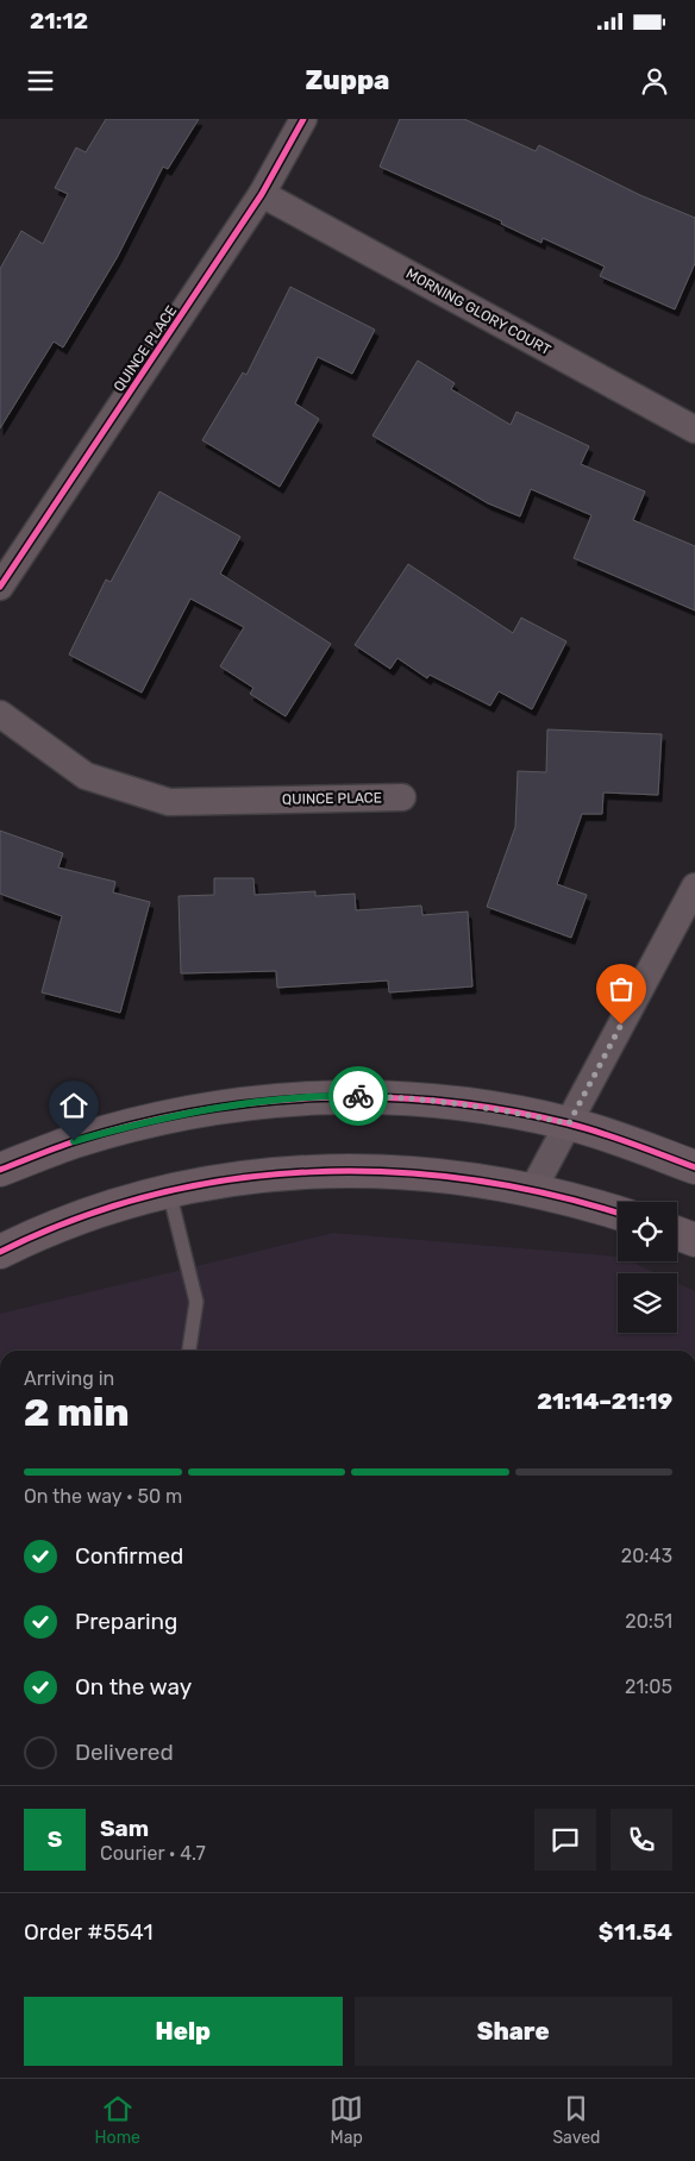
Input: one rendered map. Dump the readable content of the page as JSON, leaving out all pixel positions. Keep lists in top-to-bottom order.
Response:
{
  "streets": {
    "street": ["MORNING GLORY COURT", "QUINCE PLACE"]
  },
  "crossings": [
    ["MORNING GLORY COURT", "QUINCE PLACE"]
  ],
  "page": {
    "status": "21:12",
    "header": "Zuppa",
    "heading": ["2 min", "Arriving in", "21:14–21:19"],
    "panel": [
      "Sam",
      "Courier · 4.7",
      "Order #5541",
      "$11.54"
    ],
    "bar": "On the way · 50 m",
    "list": [
      ["Confirmed", "20:43"],
      ["Preparing", "20:51"],
      ["On the way", "21:05"],
      "Delivered"
    ],
    "round": "S",
    "buttons": ["Help", "Share"],
    "tabs": ["Home", "Map", "Saved"]
  }
}
